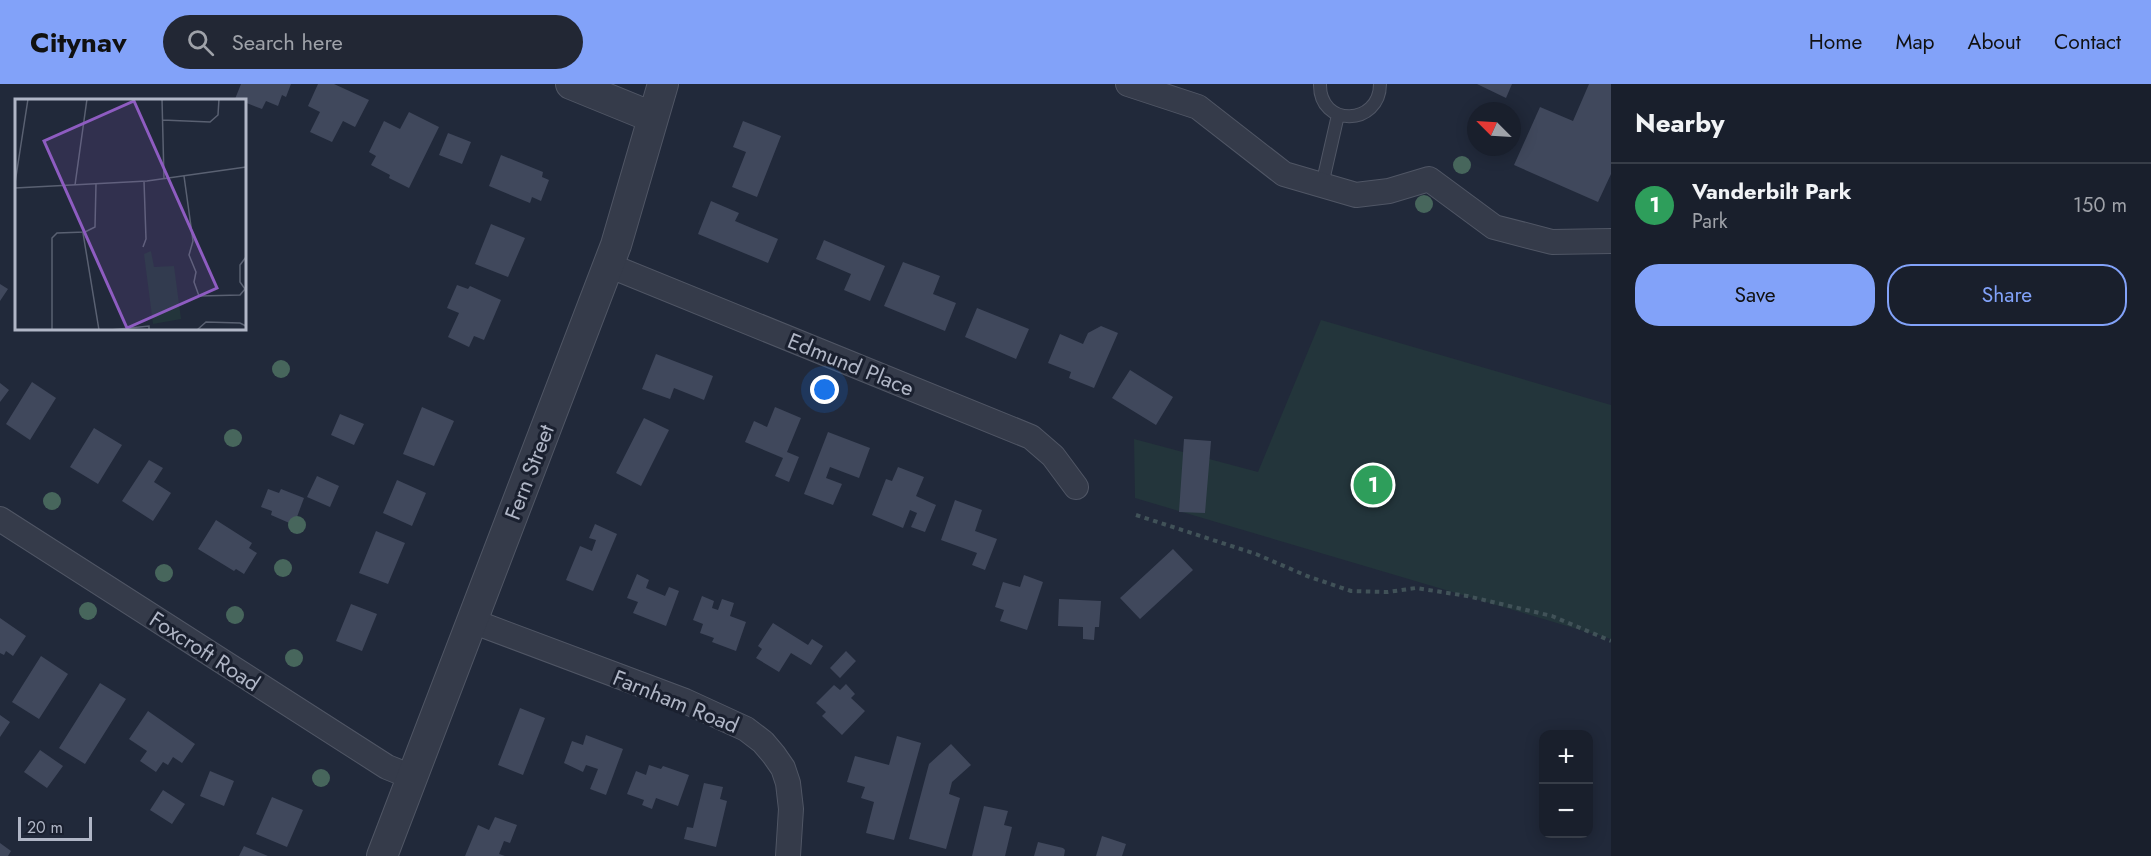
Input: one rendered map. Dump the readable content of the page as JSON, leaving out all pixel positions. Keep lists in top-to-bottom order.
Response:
{
  "streets": {
    "street": [
      "Edmund Place",
      "Fern Street",
      "Foxcroft Road",
      "Farnham Road"
    ]
  },
  "crossings": [
    ["Edmund Place", "Fern Street"],
    ["Fern Street", "Foxcroft Road"],
    ["Fern Street", "Farnham Road"]
  ],
  "scale_bar": "20 m",
  "north": "top left",
  "page": {
    "header": "Citynav",
    "search": "Search here",
    "nav": [
      "Home",
      "Map",
      "About",
      "Contact"
    ],
    "heading": "Nearby",
    "list": [
      {
        "mark": "1",
        "name": "Vanderbilt Park",
        "note": "Park",
        "value": "150 m"
      }
    ],
    "buttons": ["Save", "Share"],
    "pins": "1",
    "map_buttons": ["+", "−"],
    "scale": "20 m"
  }
}
